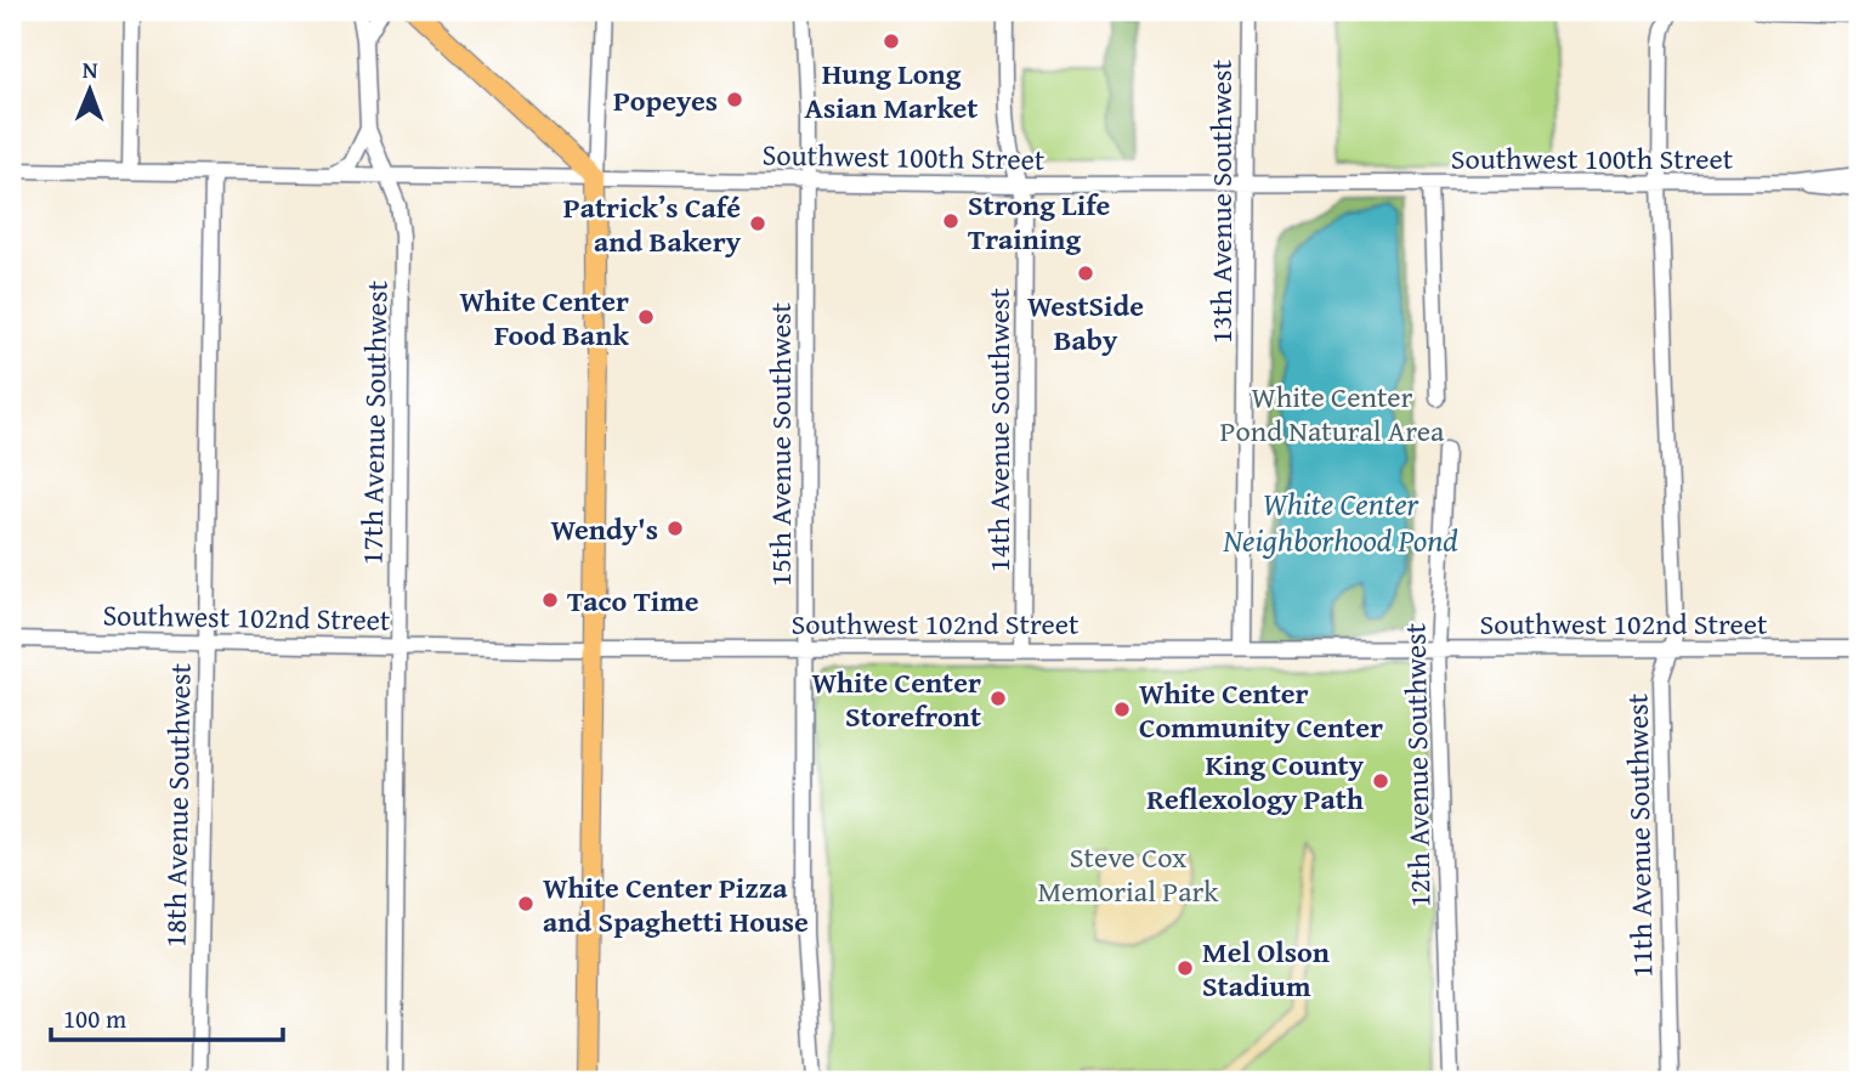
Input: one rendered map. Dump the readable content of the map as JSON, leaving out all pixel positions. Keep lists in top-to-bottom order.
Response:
{
  "streets": {
    "street": [
      "Southwest 100th Street",
      "13th Avenue Southwest",
      "17th Avenue Southwest",
      "14th Avenue Southwest",
      "15th Avenue Southwest",
      "Southwest 102nd Street",
      "12th Avenue Southwest",
      "18th Avenue Southwest",
      "11th Avenue Southwest"
    ]
  },
  "crossings": [
    ["Southwest 100th Street", "13th Avenue Southwest"],
    ["Southwest 100th Street", "17th Avenue Southwest"],
    ["Southwest 100th Street", "14th Avenue Southwest"],
    ["Southwest 100th Street", "15th Avenue Southwest"],
    ["Southwest 100th Street", "18th Avenue Southwest"],
    ["Southwest 100th Street", "11th Avenue Southwest"],
    ["13th Avenue Southwest", "Southwest 102nd Street"],
    ["17th Avenue Southwest", "Southwest 102nd Street"],
    ["14th Avenue Southwest", "Southwest 102nd Street"],
    ["15th Avenue Southwest", "Southwest 102nd Street"],
    ["Southwest 102nd Street", "12th Avenue Southwest"],
    ["Southwest 102nd Street", "18th Avenue Southwest"],
    ["Southwest 102nd Street", "11th Avenue Southwest"]
  ],
  "water": ["White Center Neighborhood Pond"],
  "parks": ["White Center Pond Natural Area", "Steve Cox Memorial Park"],
  "places": [
    "Hung Long Asian Market",
    "Popeyes",
    "Strong Life Training",
    "Patrick’s Café and Bakery",
    "WestSide Baby",
    "White Center Food Bank",
    "Wendy's",
    "Taco Time",
    "White Center Storefront",
    "White Center Community Center",
    "King County Reflexology Path",
    "White Center Pizza and Spaghetti House",
    "Mel Olson Stadium"
  ],
  "scale_bar": "100 m",
  "north": "top"
}
